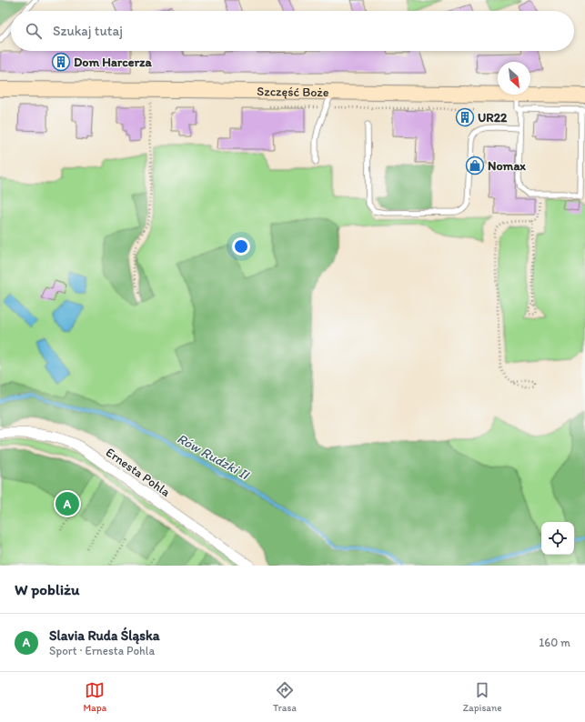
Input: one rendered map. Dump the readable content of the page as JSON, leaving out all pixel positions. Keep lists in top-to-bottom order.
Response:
{
  "streets": {
    "street": ["Szczęść Boże", "Ernesta Pohla"]
  },
  "water": ["Rów Rudzki II"],
  "places": {
    "building": ["Dom Harcerza", "UR22"],
    "shop": ["Nomax"]
  },
  "north": "bottom right",
  "page": {
    "search": "Szukaj tutaj",
    "pins": "A",
    "heading": "W pobliżu",
    "list": [
      {
        "mark": "A",
        "name": "Slavia Ruda Śląska",
        "note": "Sport · Ernesta Pohla",
        "value": "160 m"
      }
    ],
    "nav": ["Mapa", "Trasa", "Zapisane"]
  }
}
